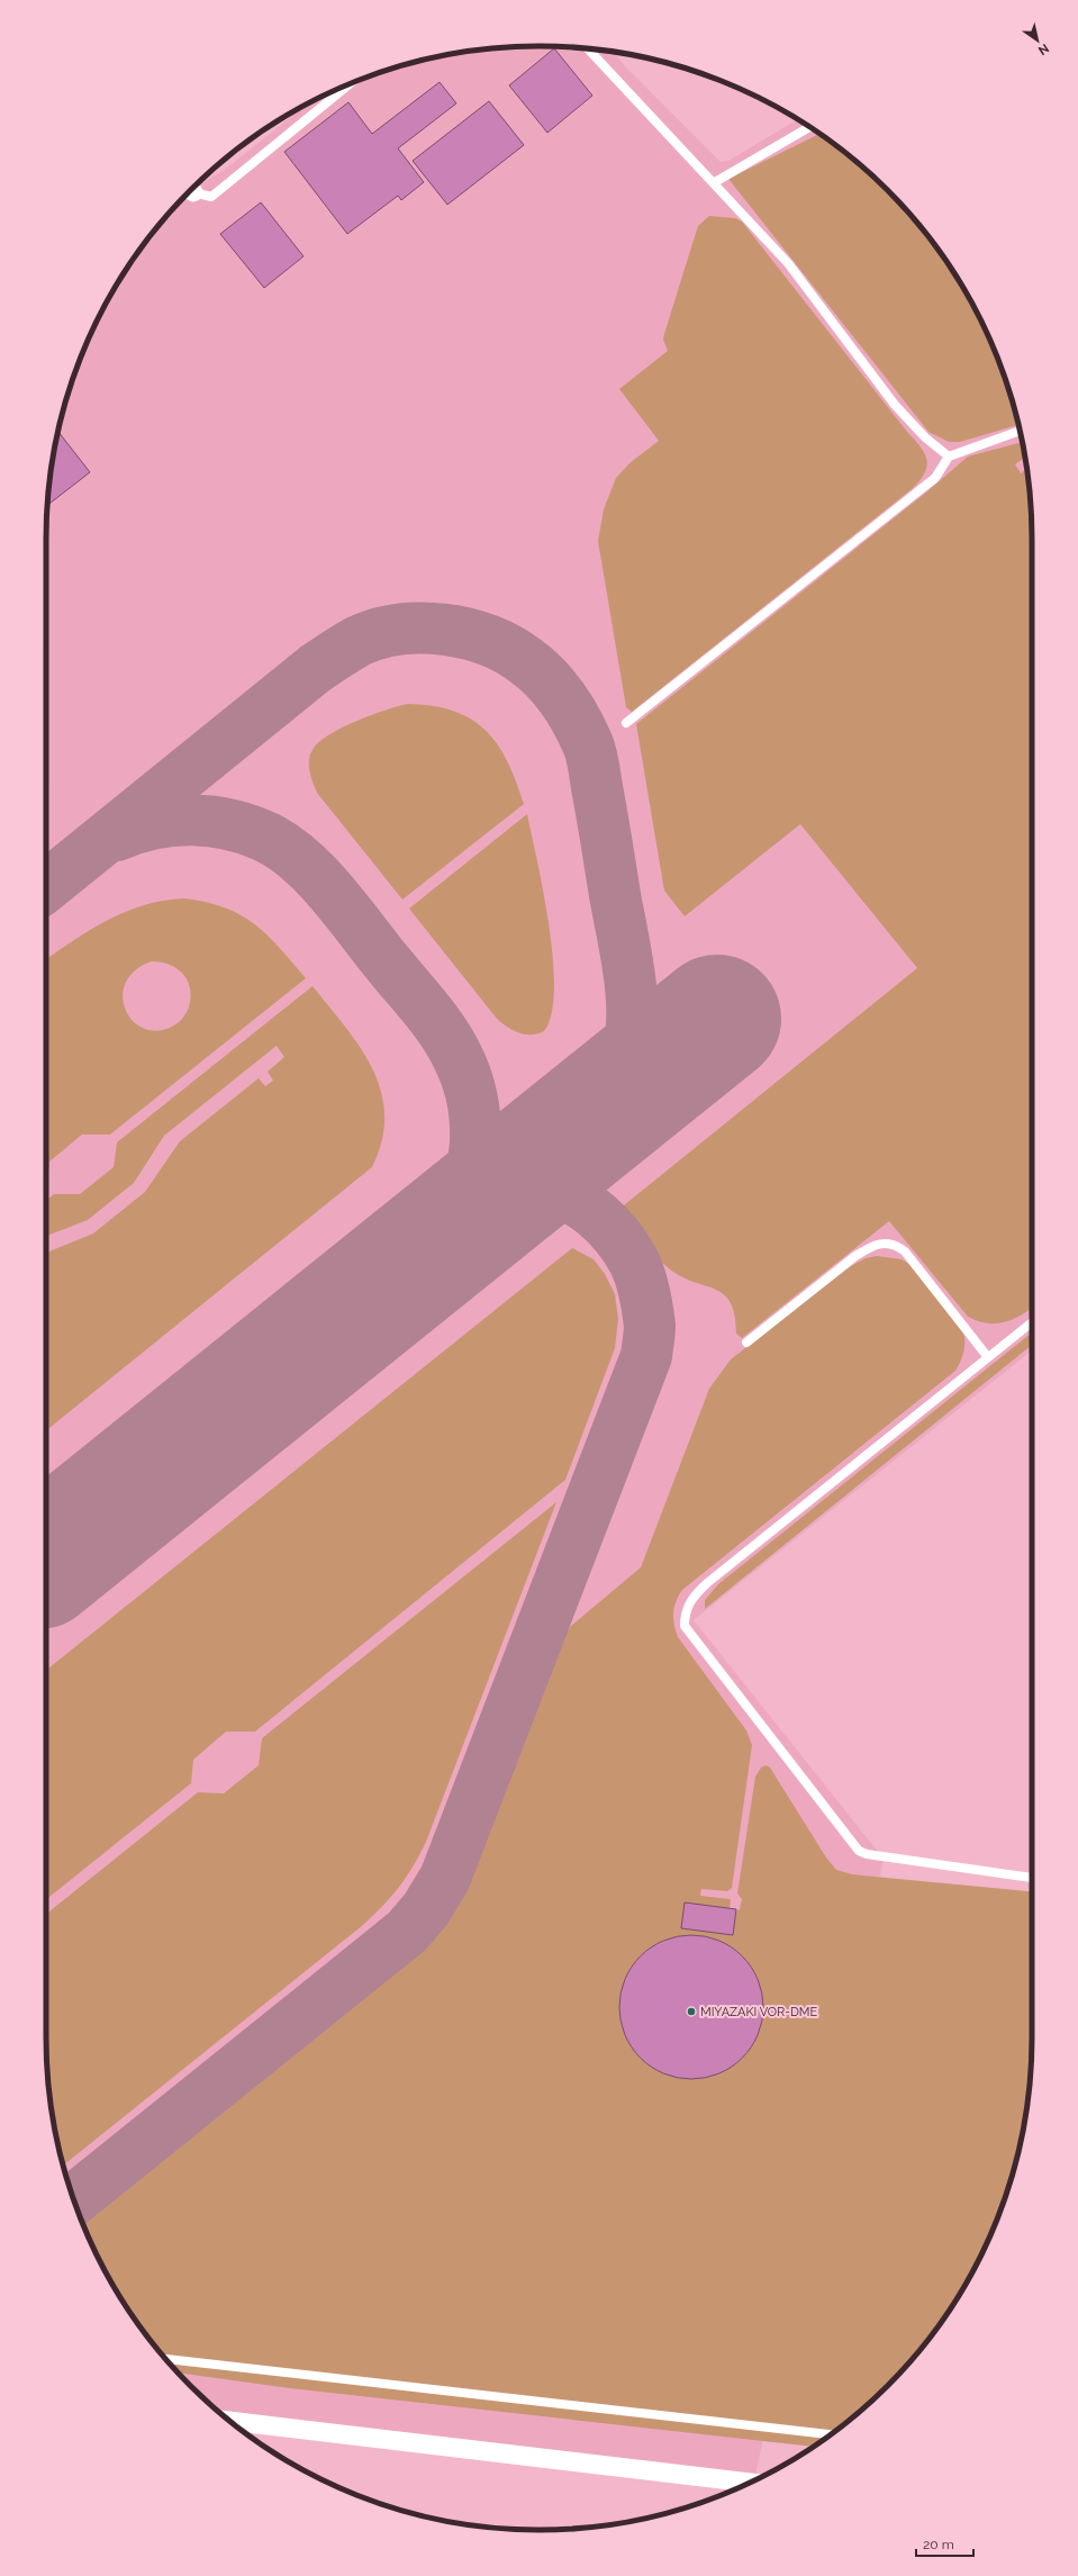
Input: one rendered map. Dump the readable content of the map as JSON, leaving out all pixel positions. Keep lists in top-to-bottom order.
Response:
{
  "places": ["MIYAZAKI VOR-DME"],
  "scale_bar": "20 m",
  "north": "bottom right"
}
